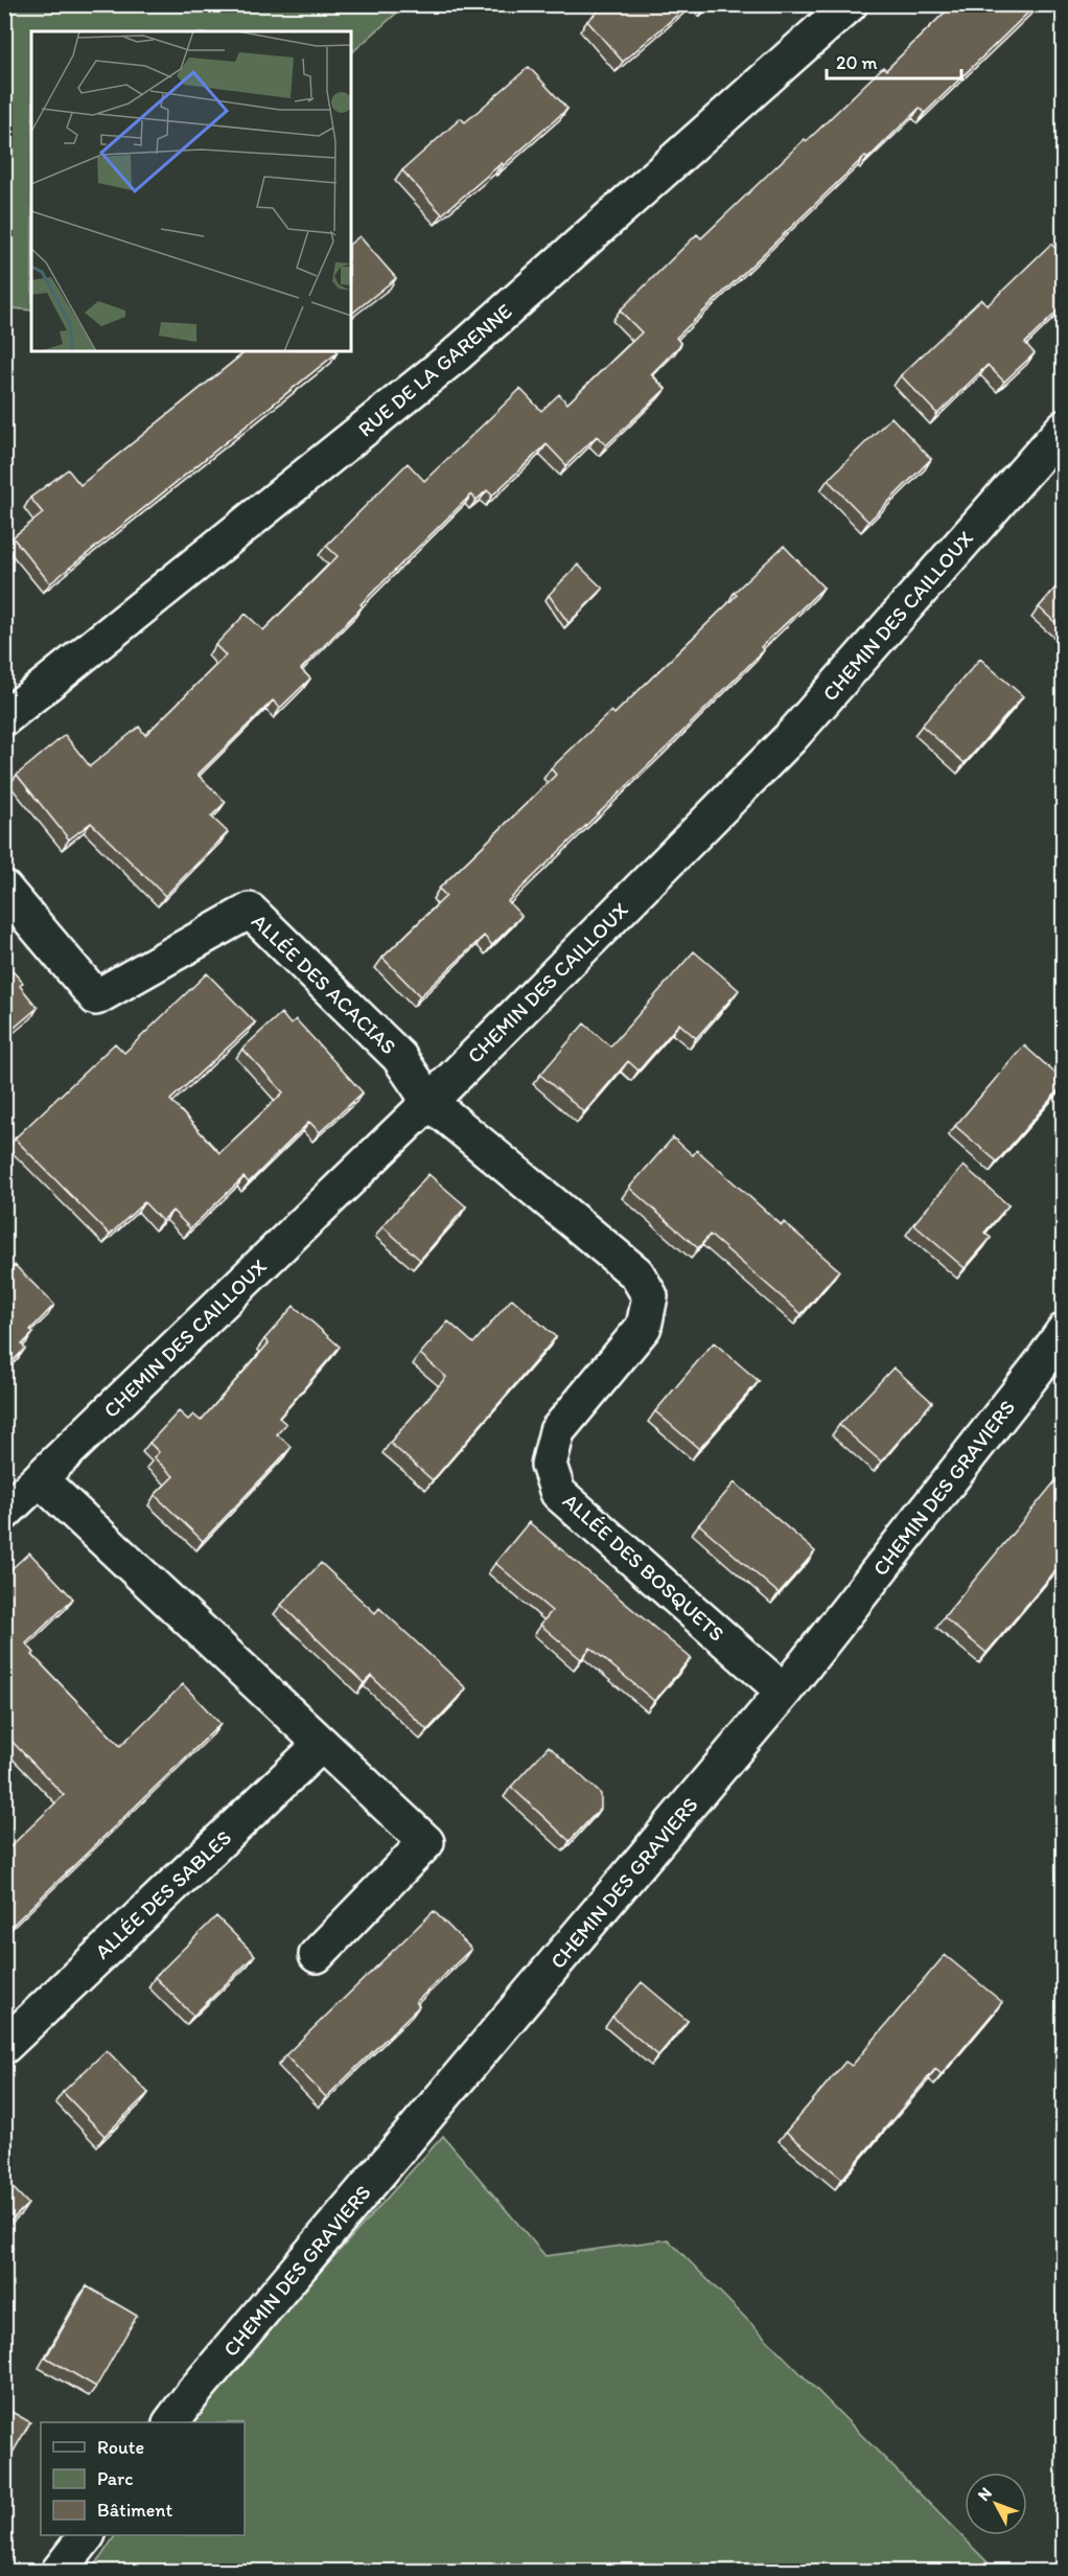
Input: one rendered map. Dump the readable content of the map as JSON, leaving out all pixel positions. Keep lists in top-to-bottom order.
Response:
{
  "streets": {
    "street": [
      "RUE DE LA GARENNE",
      "CHEMIN DES CAILLOUX",
      "ALLÉE DES ACACIAS",
      "CHEMIN DES GRAVIERS",
      "ALLÉE DES BOSQUETS",
      "ALLÉE DES SABLES"
    ]
  },
  "crossings": [
    ["CHEMIN DES CAILLOUX", "ALLÉE DES ACACIAS"],
    ["CHEMIN DES CAILLOUX", "ALLÉE DES BOSQUETS"],
    ["ALLÉE DES ACACIAS", "ALLÉE DES BOSQUETS"],
    ["CHEMIN DES GRAVIERS", "ALLÉE DES BOSQUETS"]
  ],
  "legend": ["Route", "Parc", "Bâtiment"],
  "scale_bar": "20 m",
  "north": "top left"
}
